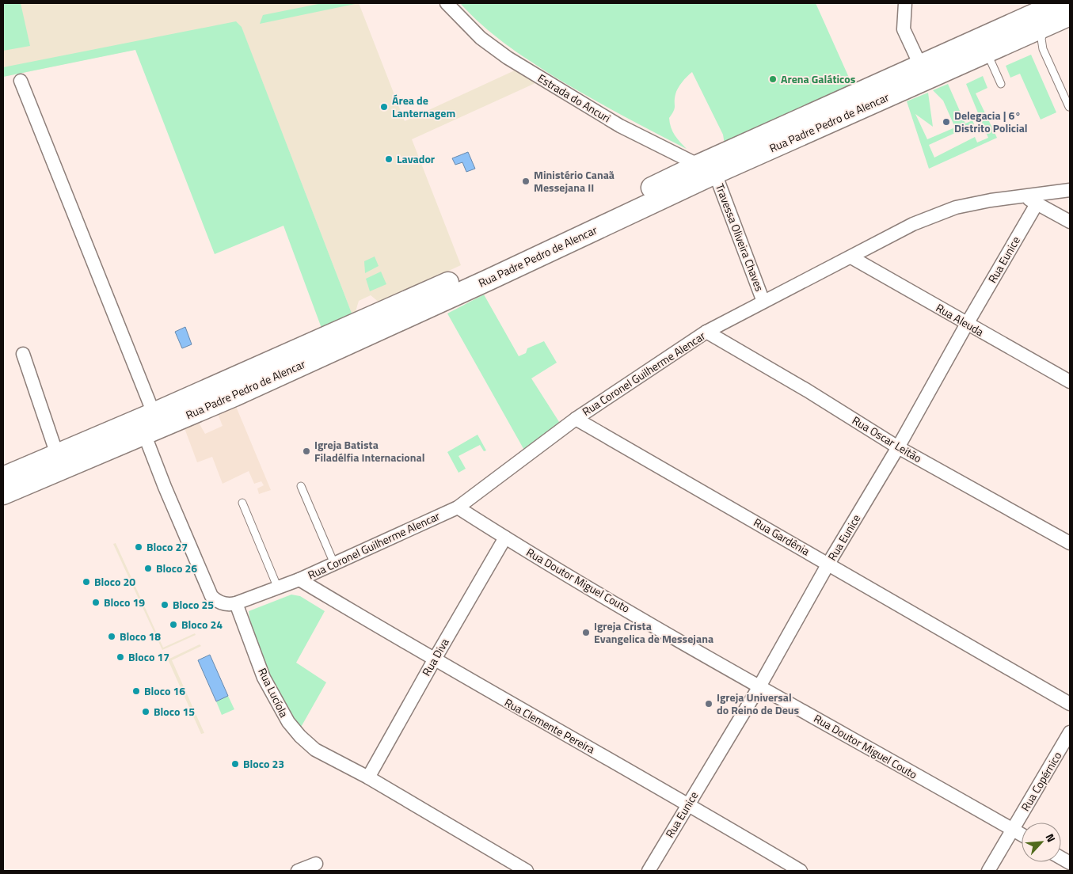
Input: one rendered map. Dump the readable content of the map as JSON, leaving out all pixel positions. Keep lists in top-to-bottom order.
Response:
{
  "streets": {
    "main road": ["Rua Padre Pedro de Alencar"],
    "street": [
      "Estrada do Ancuri",
      "Travessa Oliveira Chaves",
      "Rua Eunice",
      "Rua Aleuda",
      "Rua Coronel Guilherme Alencar",
      "Rua Oscar Leitão",
      "Rua Gardênia",
      "Rua Doutor Miguel Couto",
      "Rua Diva",
      "Rua Lucíola",
      "Rua Clemente Pereira",
      "Rua Copérnico"
    ]
  },
  "crossings": [
    ["Estrada do Ancuri", "Rua Padre Pedro de Alencar"],
    ["Estrada do Ancuri", "Travessa Oliveira Chaves"],
    ["Rua Padre Pedro de Alencar", "Travessa Oliveira Chaves"],
    ["Travessa Oliveira Chaves", "Rua Coronel Guilherme Alencar"],
    ["Rua Eunice", "Rua Aleuda"],
    ["Rua Eunice", "Rua Oscar Leitão"],
    ["Rua Eunice", "Rua Gardênia"],
    ["Rua Eunice", "Rua Doutor Miguel Couto"],
    ["Rua Eunice", "Rua Clemente Pereira"],
    ["Rua Aleuda", "Rua Coronel Guilherme Alencar"],
    ["Rua Coronel Guilherme Alencar", "Rua Oscar Leitão"],
    ["Rua Coronel Guilherme Alencar", "Rua Gardênia"],
    ["Rua Coronel Guilherme Alencar", "Rua Doutor Miguel Couto"],
    ["Rua Coronel Guilherme Alencar", "Rua Lucíola"],
    ["Rua Coronel Guilherme Alencar", "Rua Clemente Pereira"],
    ["Rua Doutor Miguel Couto", "Rua Diva"],
    ["Rua Doutor Miguel Couto", "Rua Copérnico"],
    ["Rua Diva", "Rua Lucíola"],
    ["Rua Diva", "Rua Clemente Pereira"]
  ],
  "places": [
    "Arena Galáticos",
    "Área de Lanternagem",
    "Delegacia | 6° Distrito Policial",
    "Lavador",
    "Ministério Canaã Messejana II",
    "Igreja Batista Filadélfia Internacional",
    "Bloco 27",
    "Bloco 26",
    "Bloco 20",
    "Bloco 19",
    "Bloco 25",
    "Bloco 24",
    "Igreja Crista Evangelica de Messejana",
    "Bloco 18",
    "Bloco 17",
    "Bloco 16",
    "Igreja Universal do Reino de Deus",
    "Bloco 15",
    "Bloco 23"
  ],
  "north": "top right"
}
